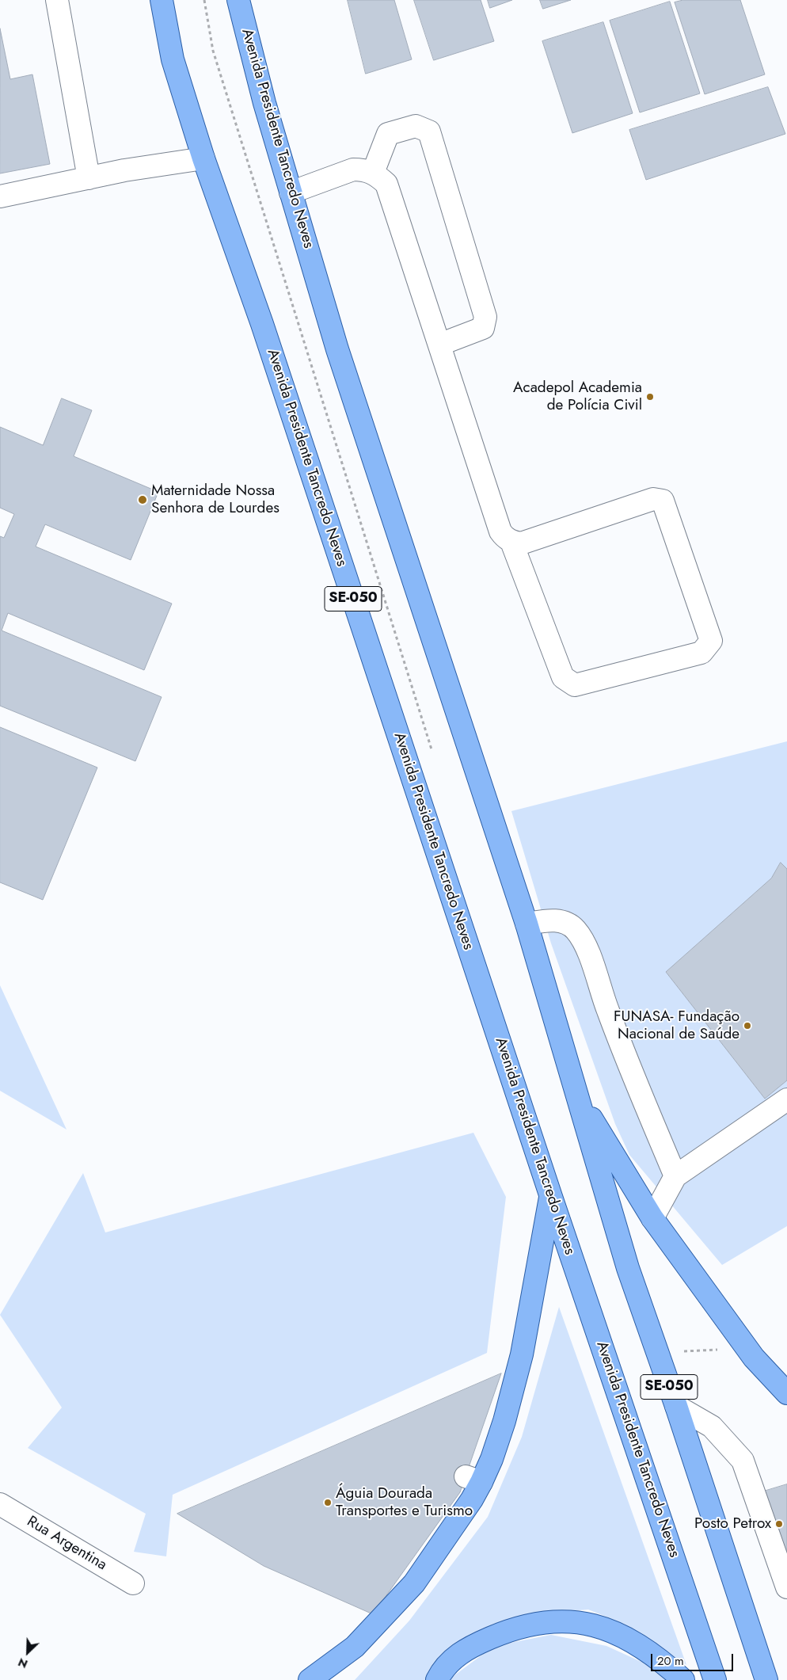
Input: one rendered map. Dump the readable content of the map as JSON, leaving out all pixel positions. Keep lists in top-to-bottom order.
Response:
{
  "streets": {
    "main road": ["Avenida Presidente Tancredo Neves", "SE-050"],
    "street": ["Rua Argentina"]
  },
  "places": [
    "Acadepol Academia de Polícia Civil",
    "Maternidade Nossa Senhora de Lourdes",
    "FUNASA- Fundação Nacional de Saúde",
    "Águia Dourada Transportes e Turismo",
    "Posto Petrox"
  ],
  "scale_bar": "20 m",
  "north": "bottom left"
}
